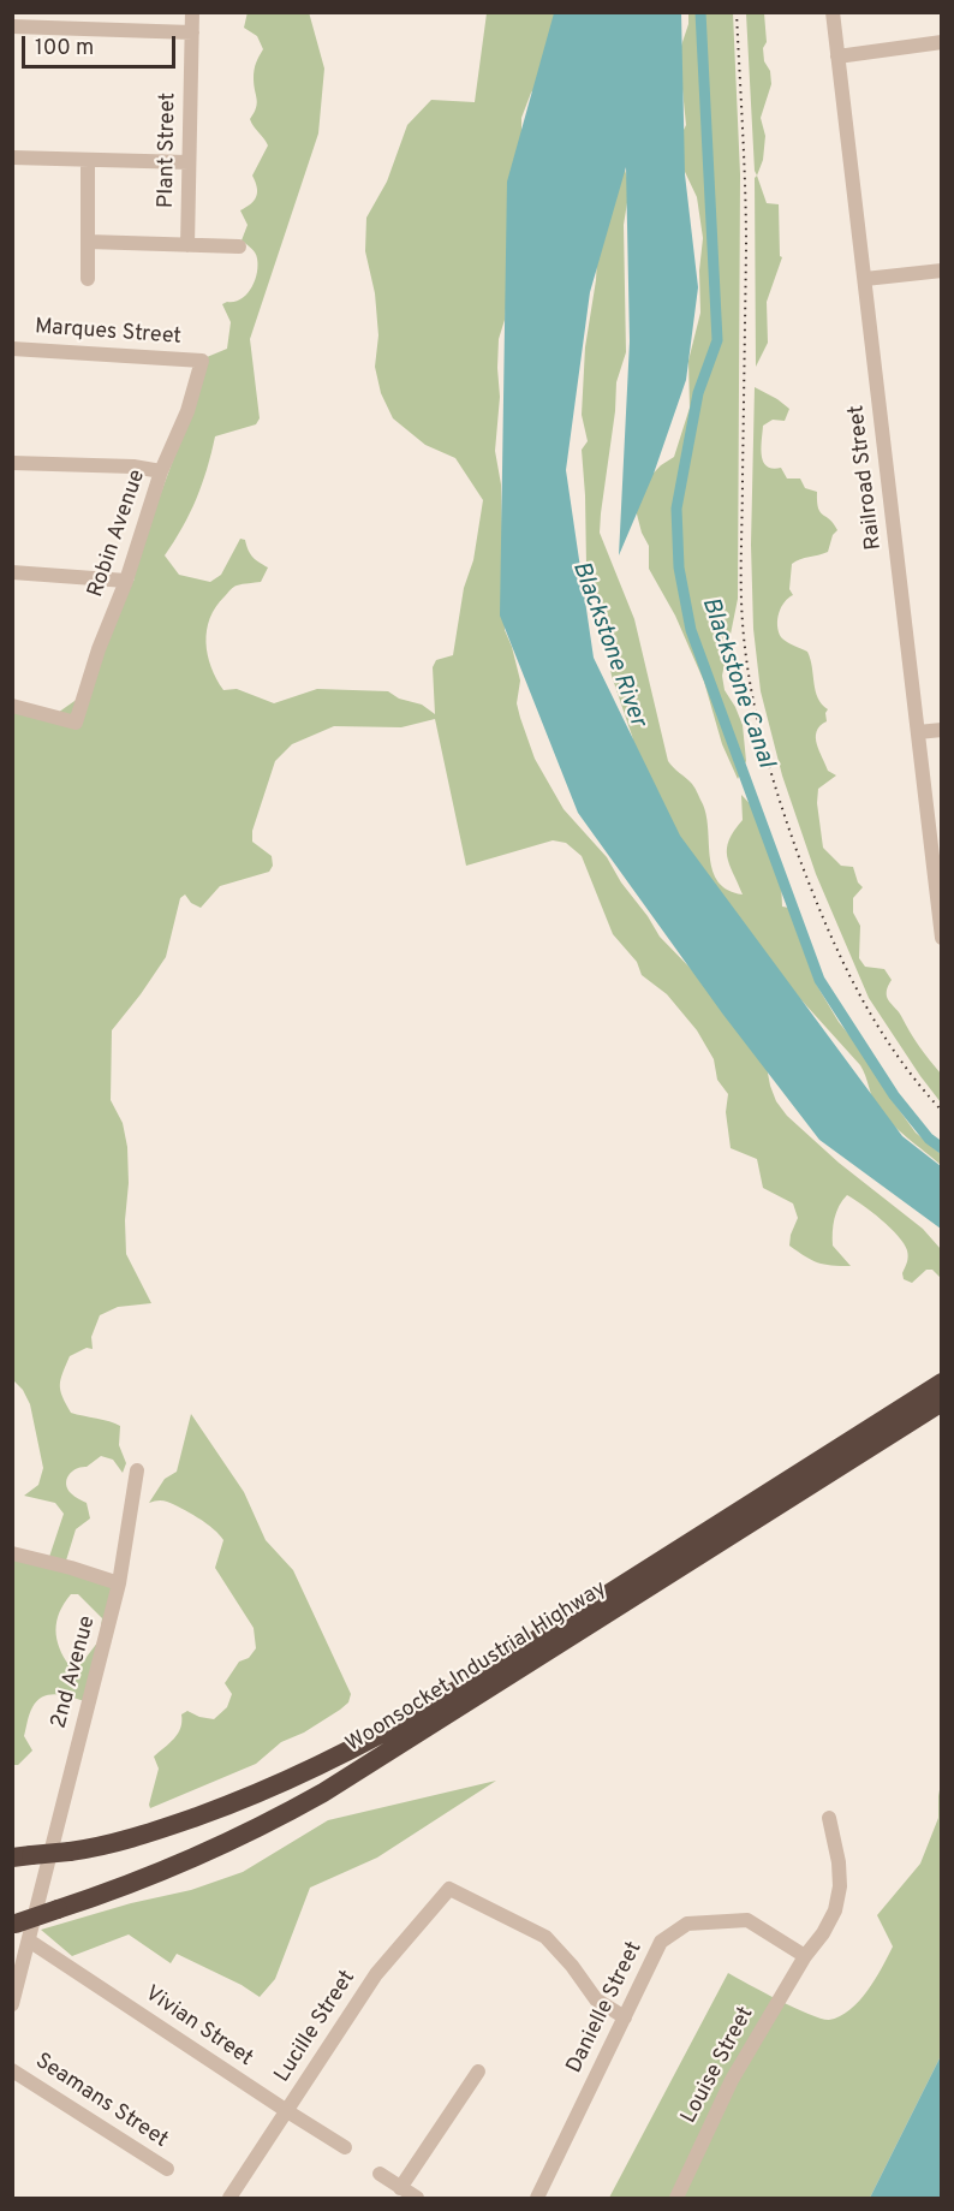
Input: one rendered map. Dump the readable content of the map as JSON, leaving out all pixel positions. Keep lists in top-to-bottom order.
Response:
{
  "streets": {
    "highway": ["Woonsocket Industrial Highway"],
    "street": [
      "Plant Street",
      "Marques Street",
      "Railroad Street",
      "Robin Avenue",
      "2nd Avenue",
      "Danielle Street",
      "Vivian Street",
      "Lucille Street",
      "Louise Street",
      "Seamans Street"
    ]
  },
  "crossings": [
    ["Marques Street", "Robin Avenue"],
    ["2nd Avenue", "Vivian Street"],
    ["Danielle Street", "Lucille Street"],
    ["Danielle Street", "Louise Street"],
    ["Vivian Street", "Lucille Street"]
  ],
  "water": ["Blackstone River", "Blackstone Canal"],
  "scale_bar": "100 m"
}
